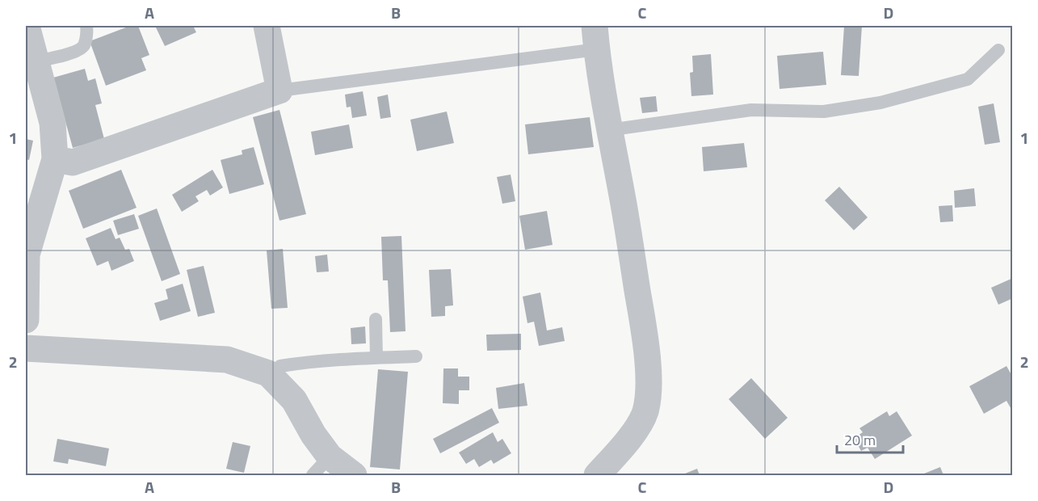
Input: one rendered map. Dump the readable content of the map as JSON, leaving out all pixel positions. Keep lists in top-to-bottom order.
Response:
{
  "scale_bar": "20 m",
  "grid": {
    "columns": [
      "A",
      "B",
      "C",
      "D"
    ],
    "rows": ["1", "2"]
  }
}
